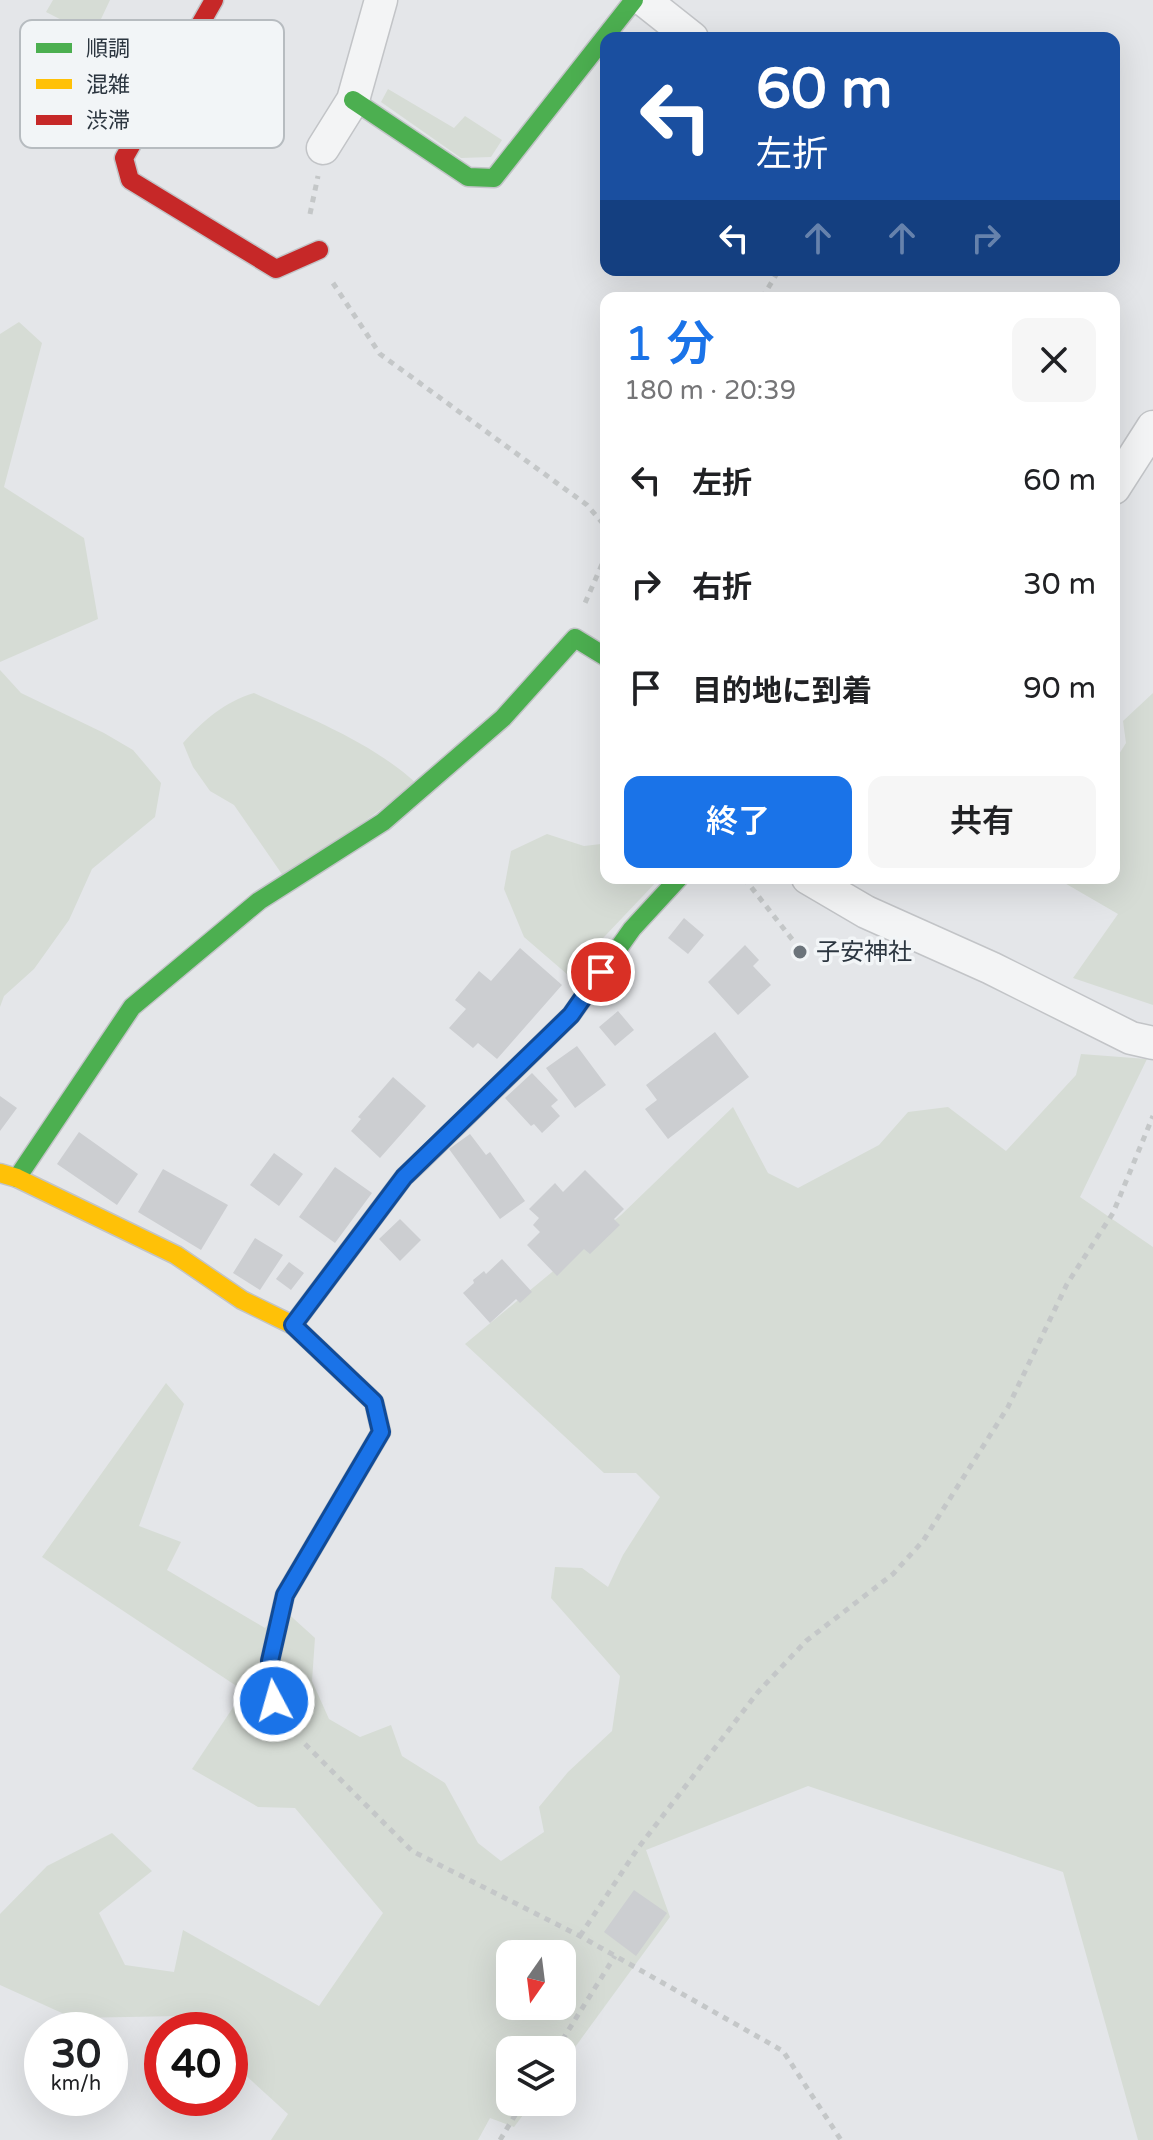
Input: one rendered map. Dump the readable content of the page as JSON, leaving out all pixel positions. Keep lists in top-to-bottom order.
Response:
{
  "places": ["子安神社"],
  "legend": ["順調", "混雑", "渋滞"],
  "north": "bottom",
  "page": {
    "turn": ["60 m", "左折"],
    "heading": ["1 分", "180 m · 20:39"],
    "list": [
      {
        "name": "左折",
        "value": "60 m"
      },
      {
        "name": "右折",
        "value": "30 m"
      },
      {
        "name": "目的地に到着",
        "value": "90 m"
      }
    ],
    "buttons": ["終了", "共有"],
    "speed": "30 km/h",
    "limit": "40"
  }
}
